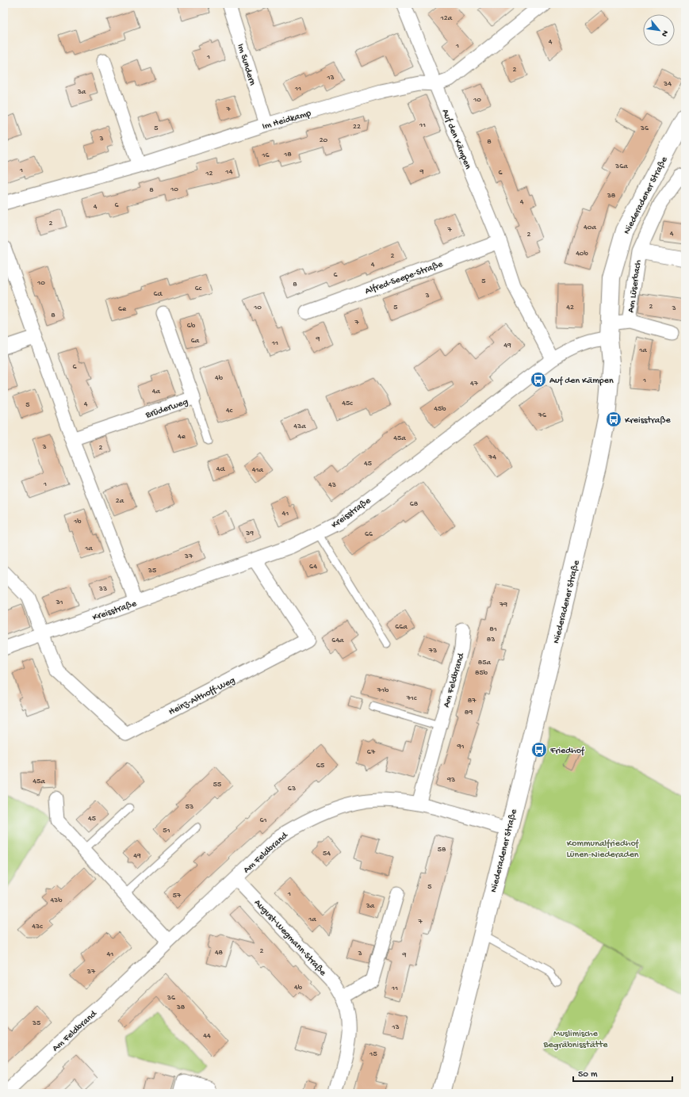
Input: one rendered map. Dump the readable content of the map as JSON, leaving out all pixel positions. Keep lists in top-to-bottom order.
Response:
{
  "streets": {
    "street": [
      "Im Sundern",
      "Im Heidkamp",
      "Auf den Kämpen",
      "Niederadener Straße",
      "Alfred-Seepe-Straße",
      "Am Lüserbach",
      "Brüderweg",
      "Kreisstraße",
      "Am Feldbrand",
      "Heinz-Althoff-Weg",
      "August-Wegmann-Straße"
    ]
  },
  "crossings": [
    ["Im Sundern", "Im Heidkamp"],
    ["Im Heidkamp", "Auf den Kämpen"],
    ["Auf den Kämpen", "Alfred-Seepe-Straße"],
    ["Auf den Kämpen", "Kreisstraße"],
    ["Niederadener Straße", "Am Lüserbach"],
    ["Niederadener Straße", "Kreisstraße"],
    ["Niederadener Straße", "Am Feldbrand"],
    ["Am Lüserbach", "Kreisstraße"],
    ["Kreisstraße", "Heinz-Althoff-Weg"],
    ["Am Feldbrand", "August-Wegmann-Straße"]
  ],
  "parks": ["Kommunalfriedhof Lünen-Niederaden", "Muslimische Begräbnisstätte"],
  "places": {
    "bus stop": ["Auf den Kämpen", "Kreisstraße", "Friedhof"]
  },
  "house_numbers": [
    "12a",
    "4",
    "1",
    "1",
    "2",
    "13",
    "34",
    "11",
    "3a",
    "10",
    "7",
    "11",
    "22",
    "5",
    "36",
    "3",
    "20",
    "8",
    "18",
    "16",
    "36a",
    "1",
    "14",
    "9",
    "6",
    "12",
    "10",
    "8",
    "38",
    "4",
    "6",
    "4",
    "2",
    "40a",
    "7",
    "4",
    "2",
    "40b",
    "2",
    "4",
    "6",
    "5",
    "10",
    "8",
    "6c",
    "6d",
    "3",
    "2",
    "10",
    "5",
    "42",
    "3",
    "6e",
    "8",
    "7",
    "6b",
    "9",
    "6a",
    "11",
    "49",
    "1a",
    "6",
    "4b",
    "1",
    "47",
    "4a",
    "45c",
    "4",
    "5",
    "45b",
    "4c",
    "76",
    "43a",
    "4e",
    "45a",
    "3",
    "2",
    "74",
    "45",
    "4d",
    "41a",
    "1",
    "43",
    "2a",
    "68",
    "41",
    "1b",
    "39",
    "66",
    "1a",
    "37",
    "64",
    "35",
    "33",
    "31",
    "79",
    "66a",
    "81",
    "83",
    "64a",
    "73",
    "85a",
    "85b",
    "71b",
    "71c",
    "87",
    "89",
    "91",
    "67",
    "65",
    "93",
    "45a",
    "55",
    "63",
    "53",
    "45",
    "61",
    "51",
    "58",
    "54",
    "49",
    "5",
    "1",
    "57",
    "43b",
    "3a",
    "1a",
    "7",
    "43c",
    "2",
    "48",
    "3",
    "41",
    "9",
    "37",
    "4b",
    "11",
    "36",
    "38",
    "35",
    "13",
    "44",
    "15"
  ],
  "scale_bar": "50 m",
  "north": "bottom right"
}
